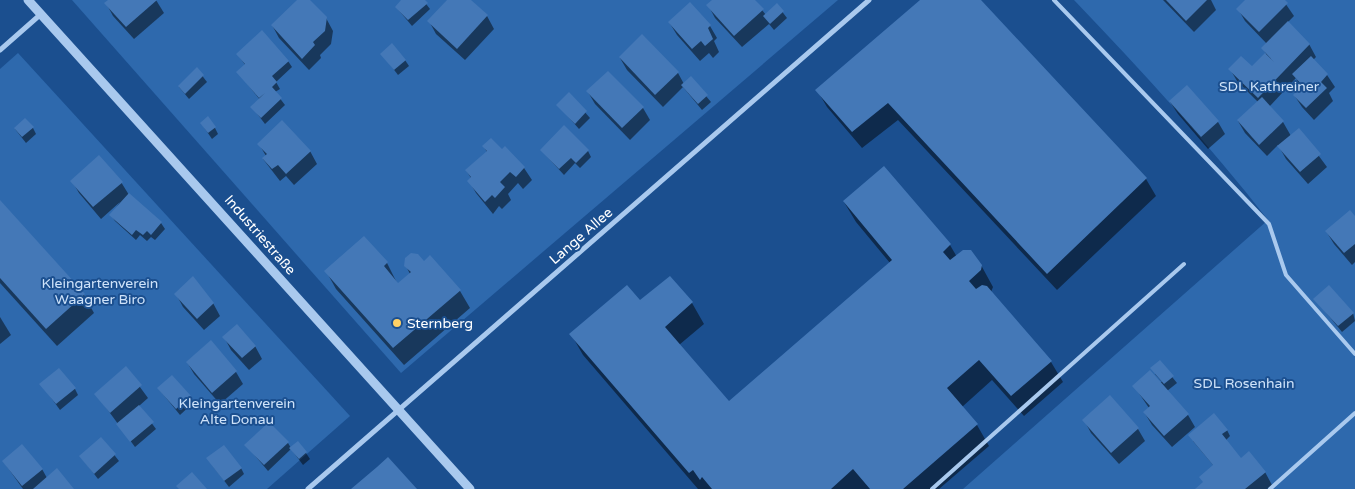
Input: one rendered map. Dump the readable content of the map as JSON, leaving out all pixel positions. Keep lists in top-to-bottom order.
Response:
{
  "streets": {
    "street": ["Industriestraße", "Lange Allee"]
  },
  "crossings": [
    ["Industriestraße", "Lange Allee"]
  ],
  "parks": [
    "SDL Kathreiner",
    "Kleingartenverein Waagner Biro",
    "SDL Rosenhain",
    "Kleingartenverein Alte Donau"
  ],
  "places": ["Sternberg"]
}
